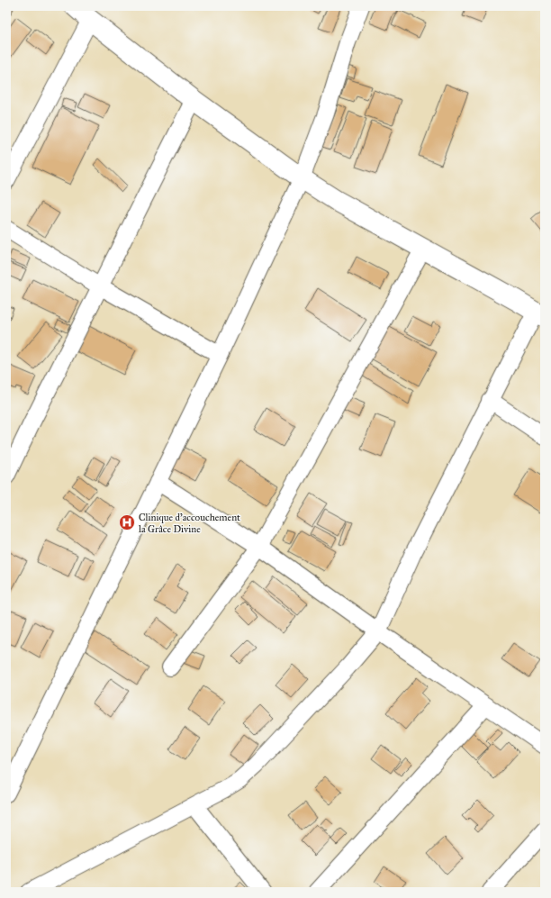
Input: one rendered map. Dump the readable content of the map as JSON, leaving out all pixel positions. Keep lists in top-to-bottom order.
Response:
{
  "places": {
    "hospital": ["Clinique d’accouchement la Grâce Divine"]
  }
}
